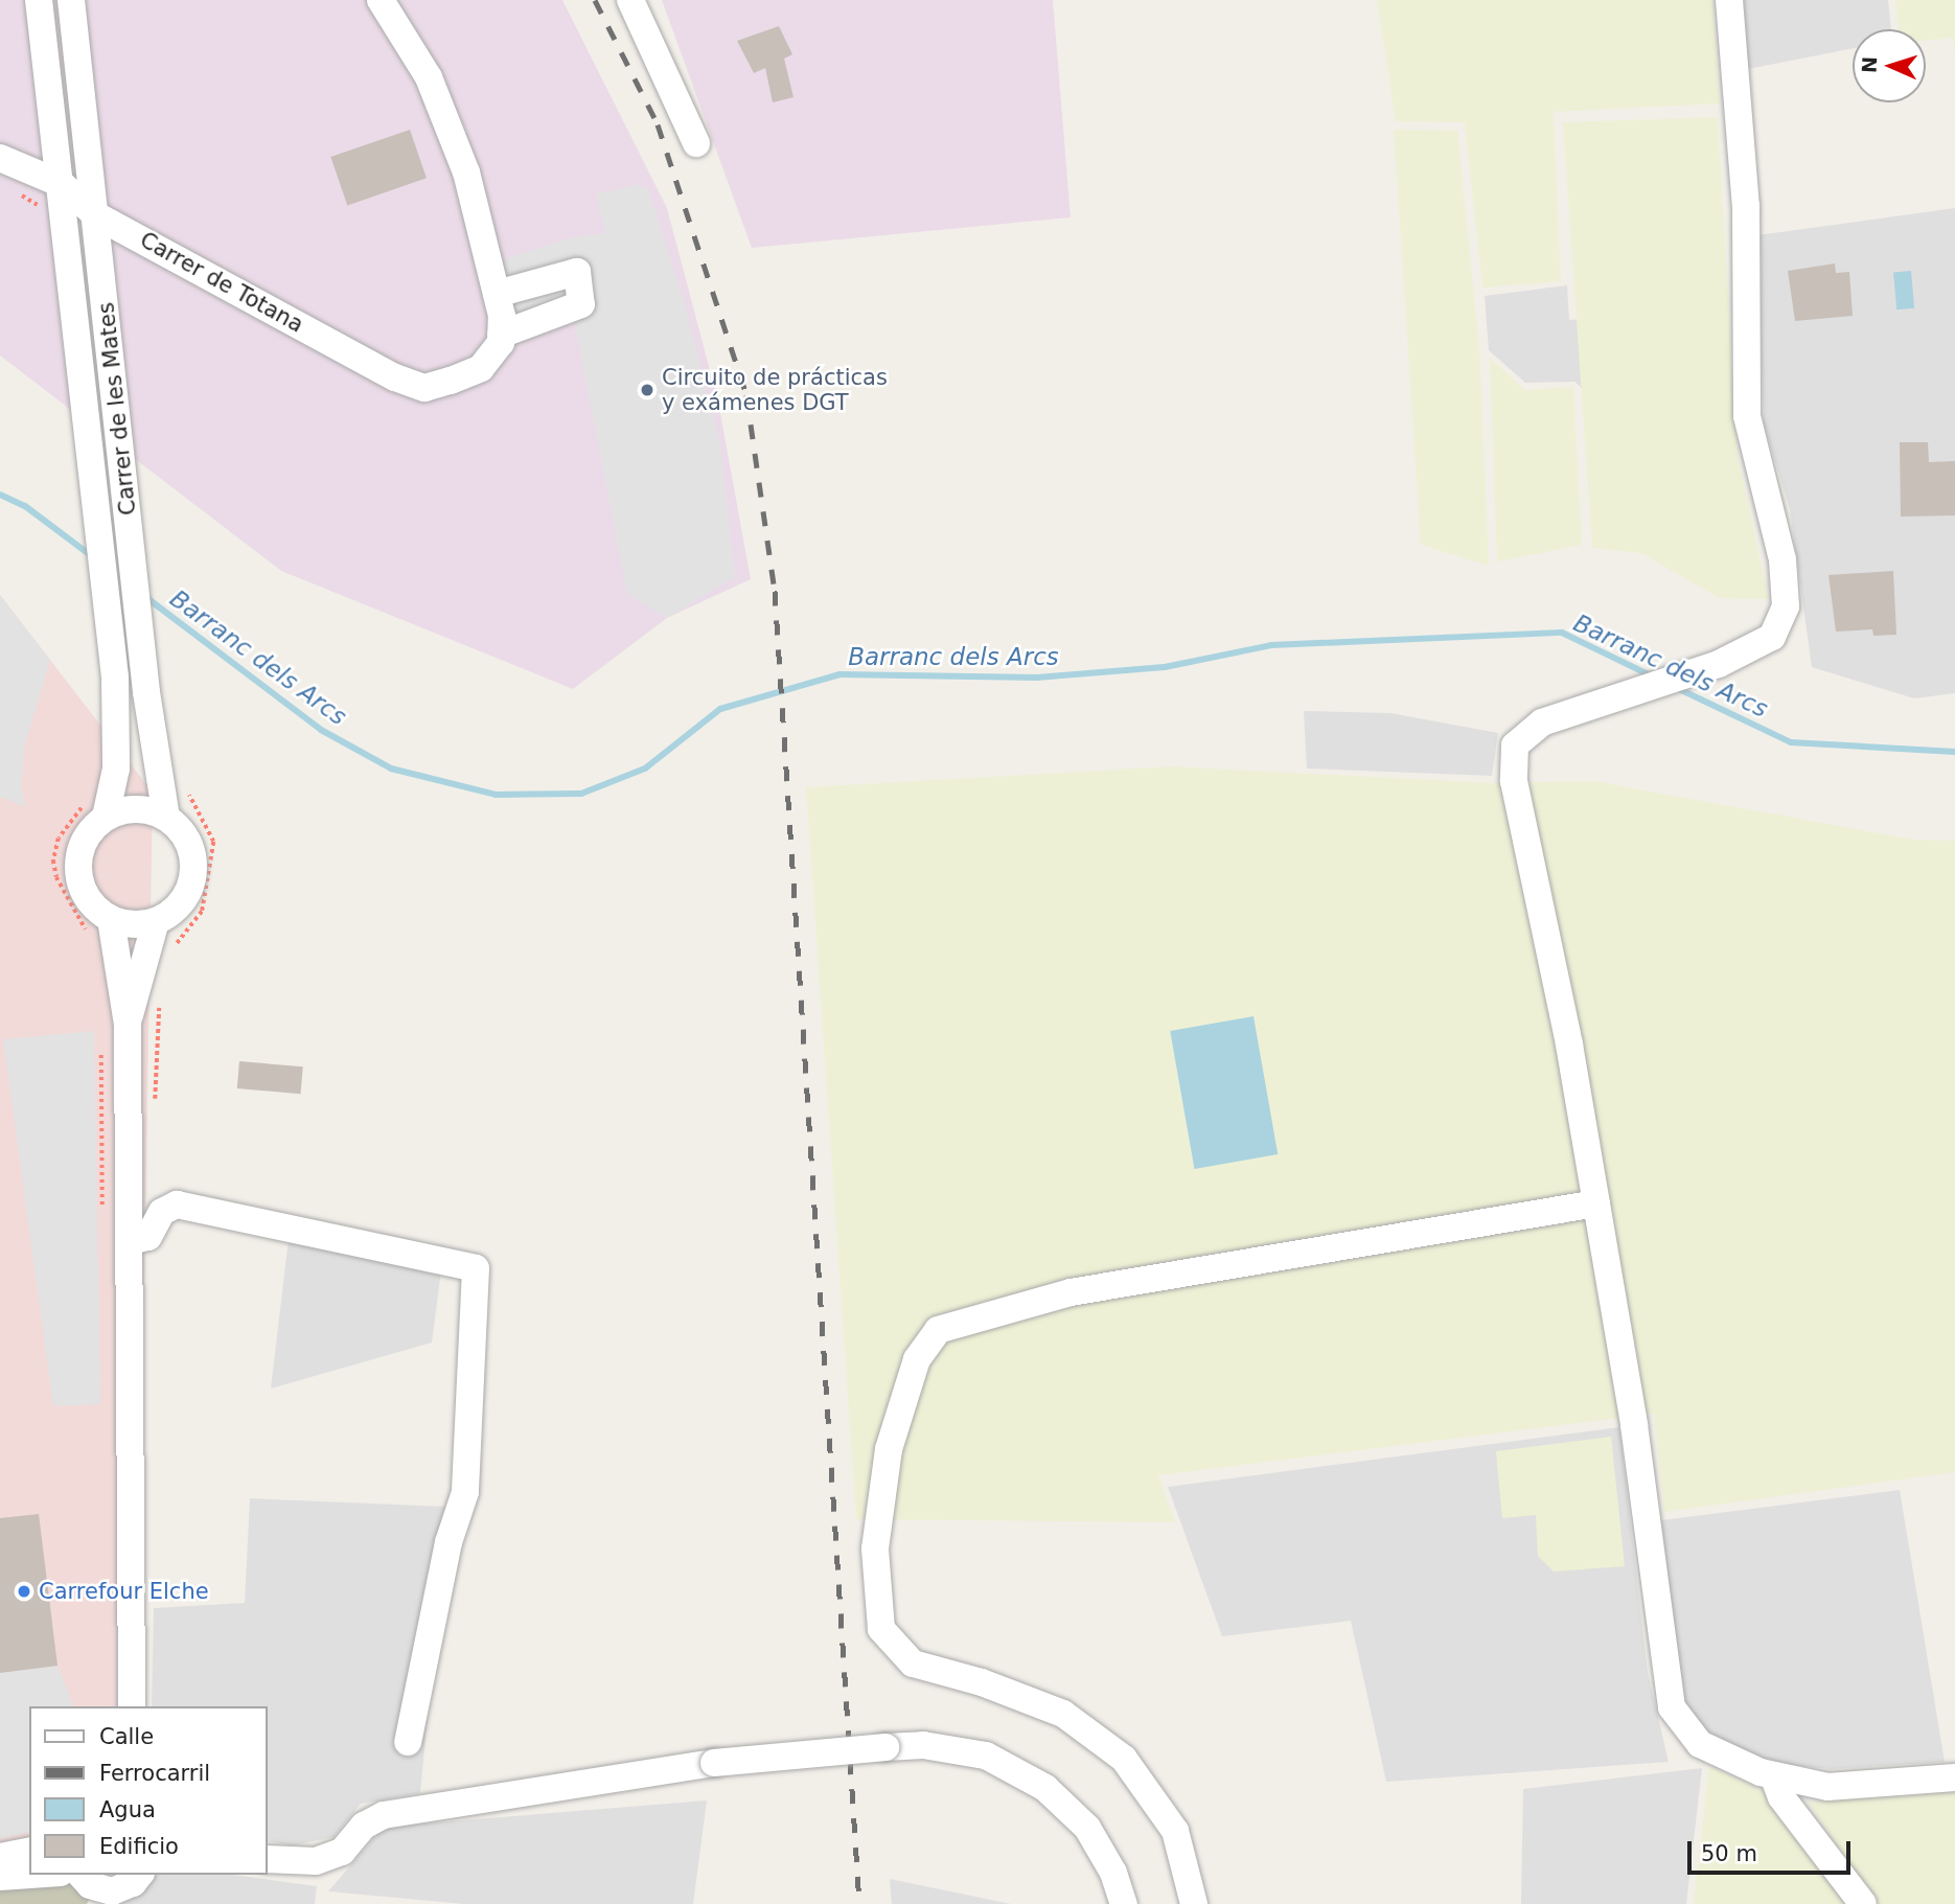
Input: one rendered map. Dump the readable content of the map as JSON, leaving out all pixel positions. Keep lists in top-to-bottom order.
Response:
{
  "streets": {
    "street": ["Carrer de Totana", "Carrer de les Mates"]
  },
  "crossings": [
    ["Carrer de Totana", "Carrer de les Mates"]
  ],
  "water": ["Barranc dels Arcs"],
  "places": ["Circuito de prácticas y exámenes DGT", "Carrefour Elche"],
  "legend": [
    "Calle",
    "Ferrocarril",
    "Agua",
    "Edificio"
  ],
  "scale_bar": "50 m",
  "north": "left"
}
